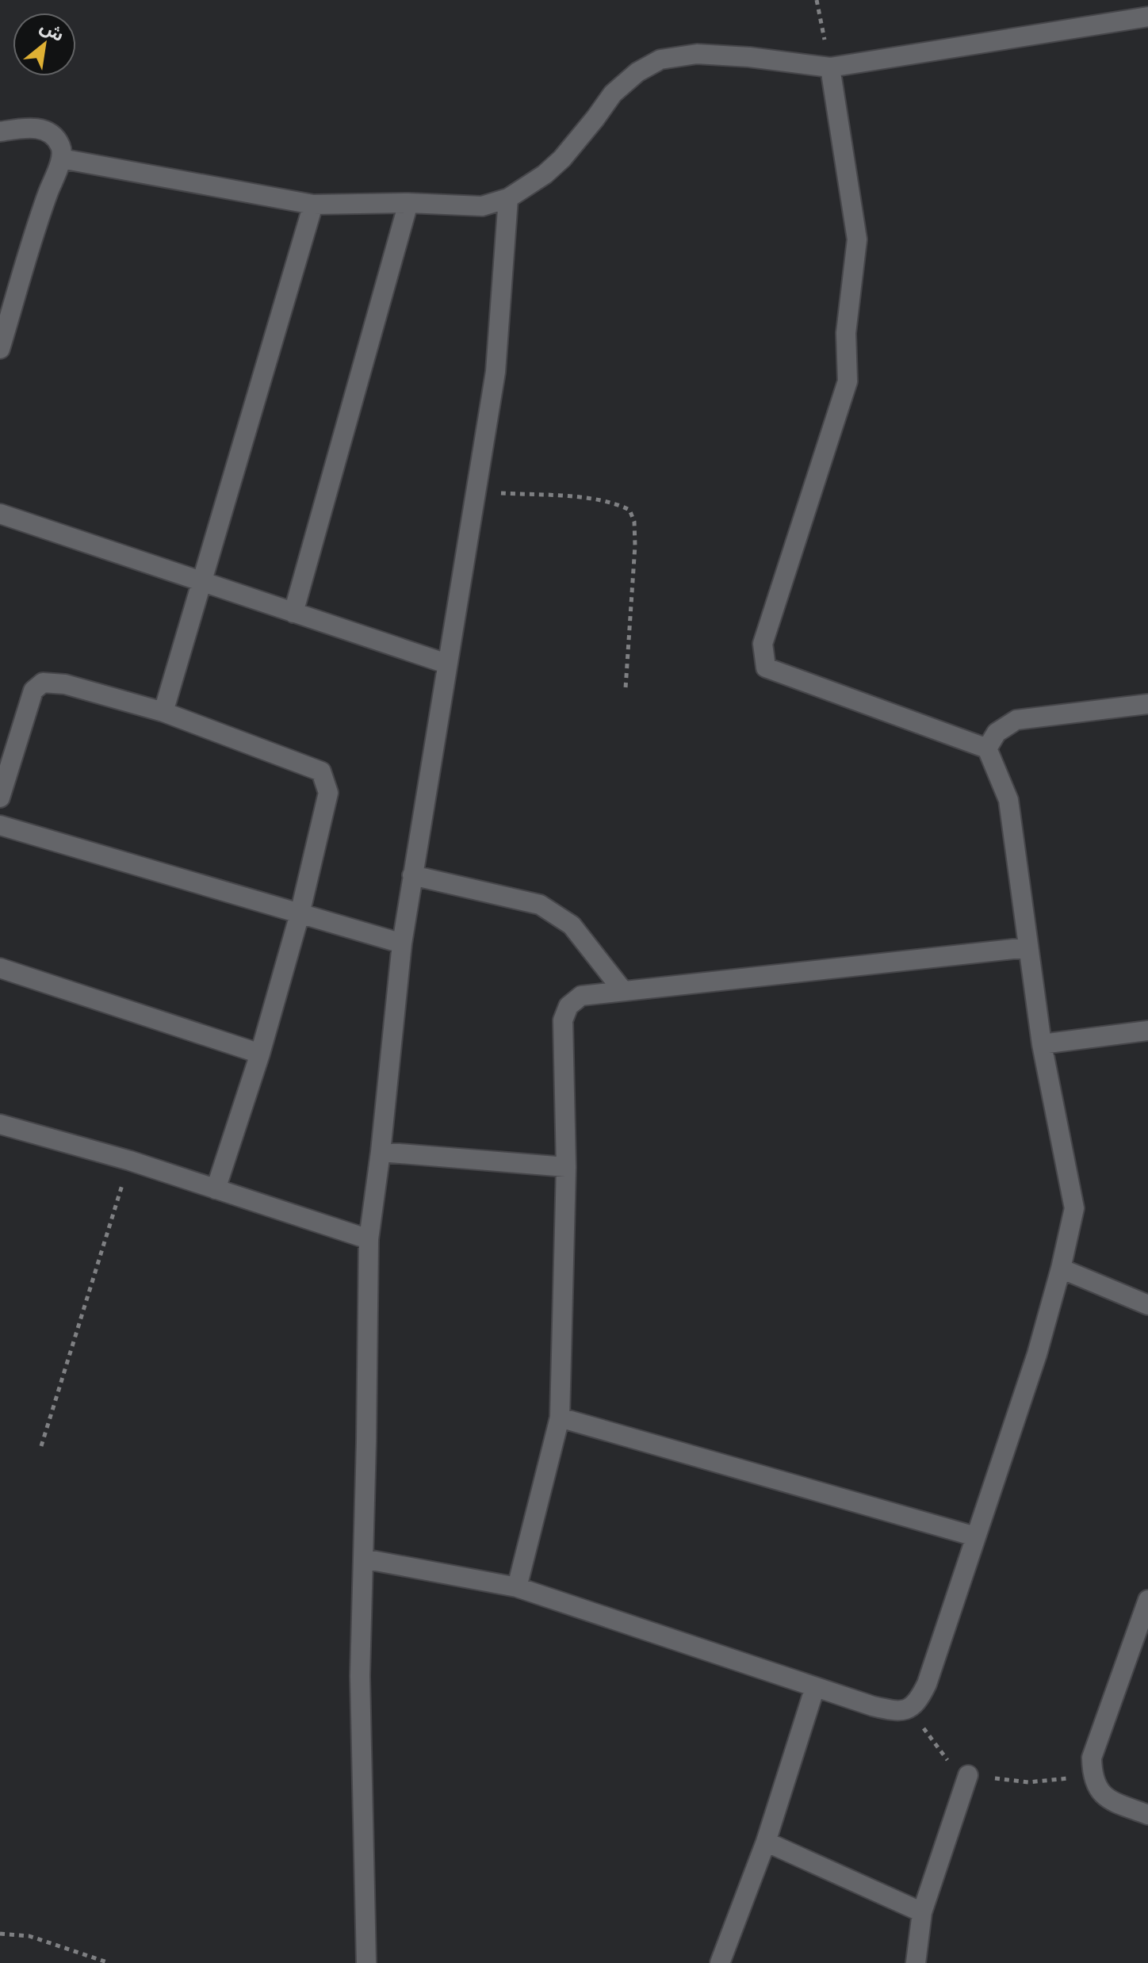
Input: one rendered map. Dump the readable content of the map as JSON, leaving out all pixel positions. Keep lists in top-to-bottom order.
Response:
{
  "north": "top right"
}
